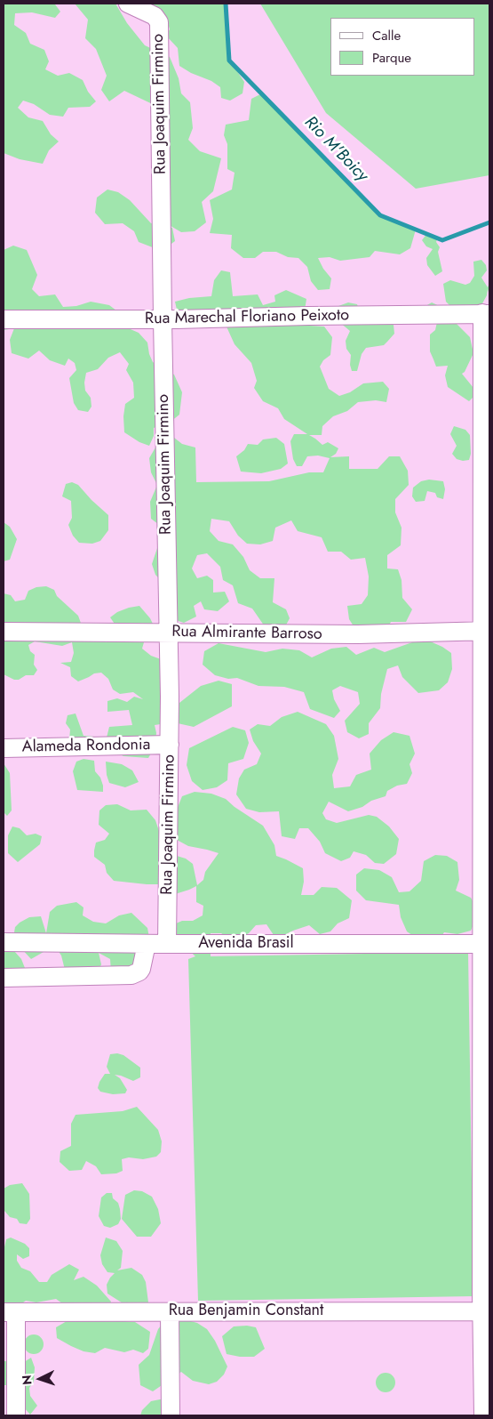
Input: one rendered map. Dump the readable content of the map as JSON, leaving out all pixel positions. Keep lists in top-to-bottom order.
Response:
{
  "streets": {
    "street": [
      "Rua Joaquim Firmino",
      "Rua Marechal Floriano Peixoto",
      "Rua Almirante Barroso",
      "Alameda Rondonia",
      "Avenida Brasil",
      "Rua Benjamin Constant"
    ]
  },
  "crossings": [
    ["Rua Joaquim Firmino", "Rua Marechal Floriano Peixoto"],
    ["Rua Joaquim Firmino", "Rua Almirante Barroso"],
    ["Rua Joaquim Firmino", "Alameda Rondonia"],
    ["Rua Joaquim Firmino", "Avenida Brasil"]
  ],
  "water": ["Rio M'Boicy"],
  "legend": ["Calle", "Parque"],
  "north": "left"
}
